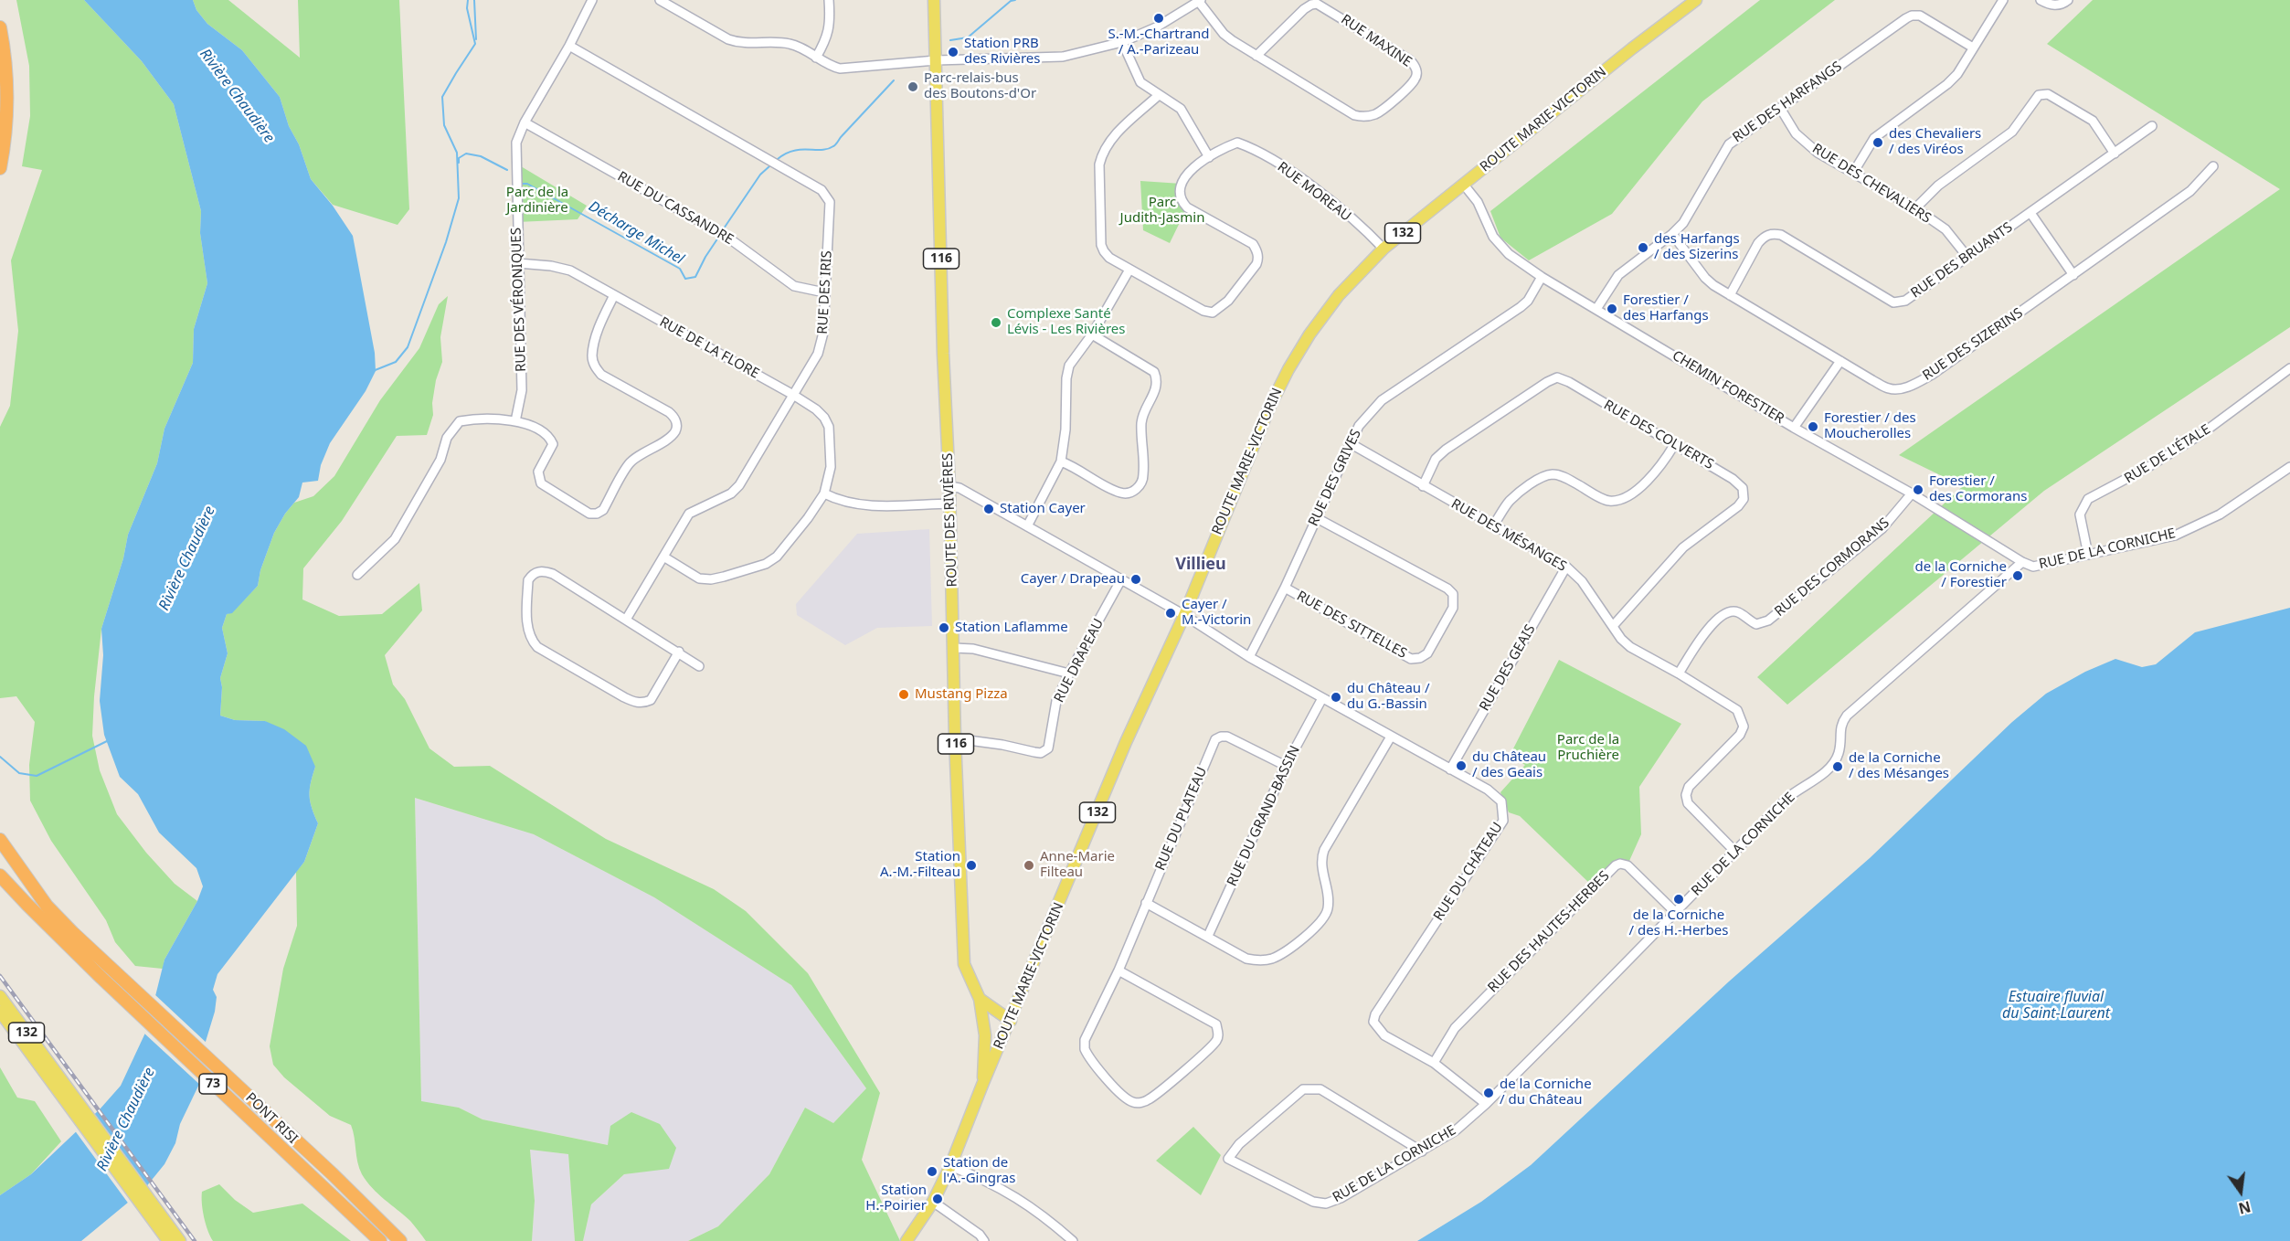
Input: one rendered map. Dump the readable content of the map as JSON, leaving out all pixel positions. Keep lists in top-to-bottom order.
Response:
{
  "streets": {
    "highway": ["73", "PONT RISI"],
    "main road": [
      "ROUTE MARIE-VICTORIN",
      "132",
      "116",
      "ROUTE DES RIVIÈRES"
    ],
    "street": [
      "RUE MAXINE",
      "RUE DES HARFANGS",
      "RUE DES CHEVALIERS",
      "RUE MOREAU",
      "RUE DU CASSANDRE",
      "RUE DES BRUANTS",
      "RUE DES IRIS",
      "RUE DES VÉRONIQUES",
      "RUE DES SIZERINS",
      "RUE DE LA FLORE",
      "CHEMIN FORESTIER",
      "RUE DES COLVERTS",
      "RUE DE L'ÉTALE",
      "RUE DES GRIVES",
      "RUE DES MÉSANGES",
      "RUE DE LA CORNICHE",
      "RUE DES CORMORANS",
      "RUE DES SITTELLES",
      "RUE DRAPEAU",
      "RUE DES GEAIS",
      "RUE DU GRAND-BASSIN",
      "RUE DU PLATEAU",
      "RUE DU CHÂTEAU",
      "RUE DES HAUTES-HERBES"
    ]
  },
  "crossings": [
    ["RUE DES HARFANGS", "RUE DES CHEVALIERS"],
    ["RUE DES HARFANGS", "RUE DES SIZERINS"],
    ["RUE DES HARFANGS", "CHEMIN FORESTIER"],
    ["ROUTE MARIE-VICTORIN", "RUE MOREAU"],
    ["ROUTE MARIE-VICTORIN", "CHEMIN FORESTIER"],
    ["ROUTE MARIE-VICTORIN", "ROUTE DES RIVIÈRES"],
    ["ROUTE MARIE-VICTORIN", "RUE DU CHÂTEAU"],
    ["RUE DES CHEVALIERS", "RUE DES BRUANTS"],
    ["RUE DU CASSANDRE", "RUE DES IRIS"],
    ["RUE DU CASSANDRE", "RUE DES VÉRONIQUES"],
    ["RUE DES BRUANTS", "RUE DES SIZERINS"],
    ["RUE DES IRIS", "RUE DES VÉRONIQUES"],
    ["RUE DES IRIS", "RUE DE LA FLORE"],
    ["RUE DES VÉRONIQUES", "RUE DE LA FLORE"],
    ["CHEMIN FORESTIER", "RUE DES GRIVES"],
    ["CHEMIN FORESTIER", "RUE DE LA CORNICHE"],
    ["CHEMIN FORESTIER", "RUE DES CORMORANS"],
    ["RUE DES COLVERTS", "RUE DES MÉSANGES"],
    ["RUE DE L'ÉTALE", "RUE DE LA CORNICHE"],
    ["RUE DES GRIVES", "RUE DES MÉSANGES"],
    ["RUE DES GRIVES", "RUE DES SITTELLES"],
    ["RUE DES GRIVES", "RUE DU CHÂTEAU"],
    ["ROUTE DES RIVIÈRES", "RUE DRAPEAU"],
    ["ROUTE DES RIVIÈRES", "RUE DU CHÂTEAU"],
    ["RUE DES MÉSANGES", "RUE DE LA CORNICHE"],
    ["RUE DES MÉSANGES", "RUE DES CORMORANS"],
    ["RUE DES MÉSANGES", "RUE DES GEAIS"],
    ["RUE DE LA CORNICHE", "RUE DU CHÂTEAU"],
    ["RUE DE LA CORNICHE", "RUE DES HAUTES-HERBES"],
    ["RUE DRAPEAU", "RUE DU CHÂTEAU"],
    ["RUE DES GEAIS", "RUE DU CHÂTEAU"],
    ["RUE DU GRAND-BASSIN", "RUE DU PLATEAU"],
    ["RUE DU GRAND-BASSIN", "RUE DU CHÂTEAU"],
    ["RUE DU CHÂTEAU", "RUE DES HAUTES-HERBES"],
    ["73", "PONT RISI"]
  ],
  "districts": ["Villieu"],
  "water": ["Rivière Chaudière", "Décharge Michel", "Estuaire fluvial du Saint-Laurent"],
  "parks": ["Parc de la Jardinière", "Parc Judith-Jasmin", "Parc de la Pruchière"],
  "places": [
    "S.-M.-Chartrand / A.-Parizeau",
    "Station PRB des Rivières",
    "Parc-relais-bus des Boutons-d'Or",
    "des Chevaliers / des Viréos",
    "des Harfangs / des Sizerins",
    "Forestier / des Harfangs",
    "Complexe Santé Lévis - Les Rivières",
    "Forestier / des Moucherolles",
    "Forestier / des Cormorans",
    "Station Cayer",
    "de la Corniche / Forestier",
    "Cayer / Drapeau",
    "Cayer / M.-Victorin",
    "Station Laflamme",
    "Mustang Pizza",
    "du Château / du G.-Bassin",
    "du Château / des Geais",
    "de la Corniche / des Mésanges",
    "Station A.-M.-Filteau",
    "Anne-Marie Filteau",
    "de la Corniche / des H.-Herbes",
    "de la Corniche / du Château",
    "Station de l'A.-Gingras",
    "Station H.-Poirier"
  ],
  "north": "bottom"
}
